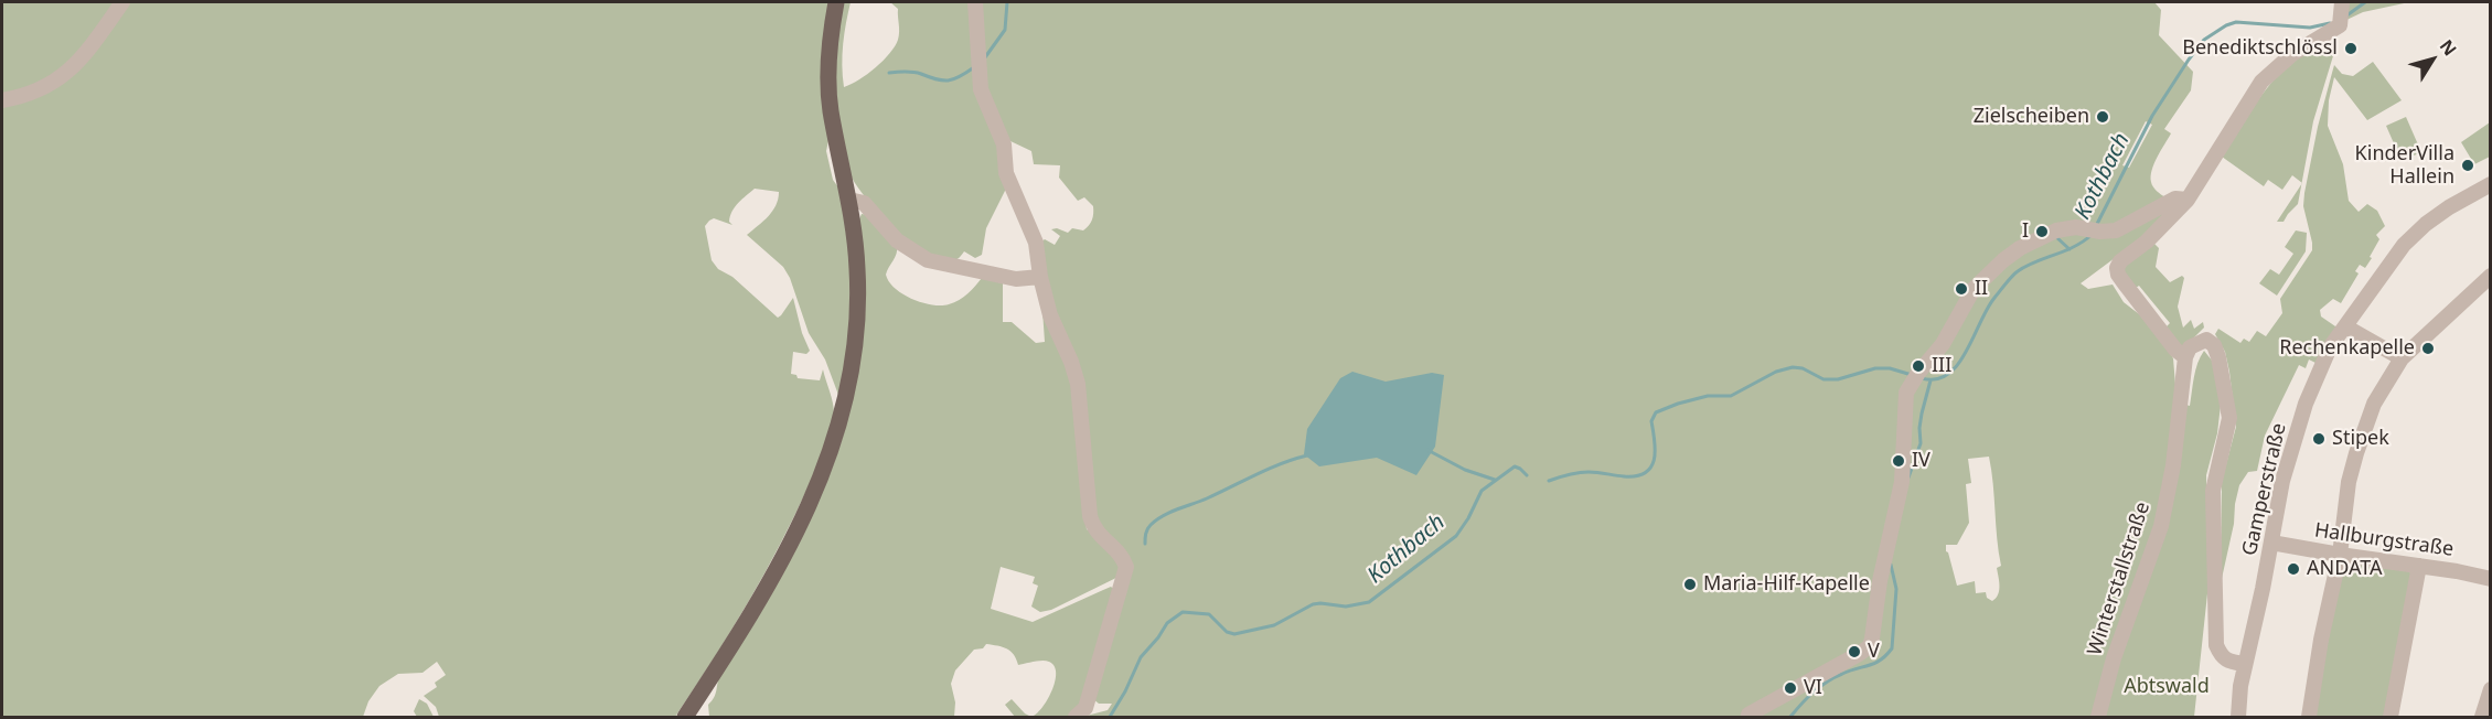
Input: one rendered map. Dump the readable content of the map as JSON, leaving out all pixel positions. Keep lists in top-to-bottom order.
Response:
{
  "streets": {
    "street": ["Gamperstraße", "Hallburgstraße", "Winterstallstraße"]
  },
  "crossings": [
    ["Gamperstraße", "Hallburgstraße"]
  ],
  "water": ["Kothbach"],
  "parks": ["Abtswald"],
  "places": [
    "Benediktschlössl",
    "Zielscheiben",
    "KinderVilla Hallein",
    "I",
    "II",
    "Rechenkapelle",
    "III",
    "Stipek",
    "IV",
    "ANDATA",
    "Maria-Hilf-Kapelle",
    "V",
    "VI"
  ],
  "north": "top right"
}
